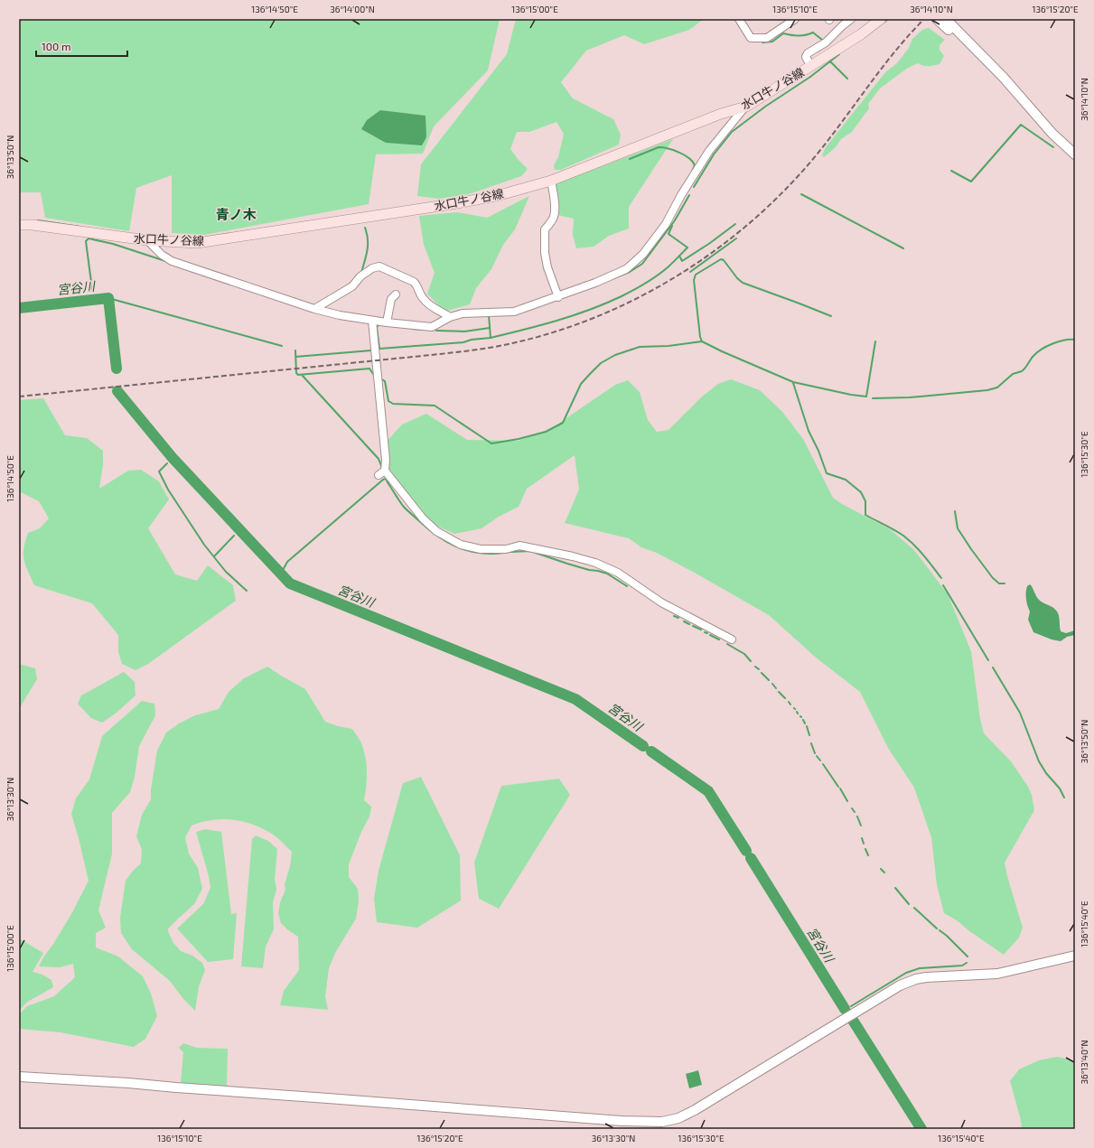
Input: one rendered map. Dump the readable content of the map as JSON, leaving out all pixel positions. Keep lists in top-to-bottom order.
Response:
{
  "streets": {
    "main road": ["水口牛ノ谷線"]
  },
  "districts": ["青ノ木"],
  "water": ["宮谷川"],
  "scale_bar": "100 m",
  "coordinates": [
    "136°14'50\"E",
    "36°14'00\"N",
    "136°15'00\"E",
    "136°15'10\"E",
    "36°14'10\"N",
    "136°15'20\"E",
    "36°13'50\"N",
    "136°15'30\"E",
    "36°13'30\"N",
    "136°15'40\"E",
    "36°13'40\"N"
  ]
}
